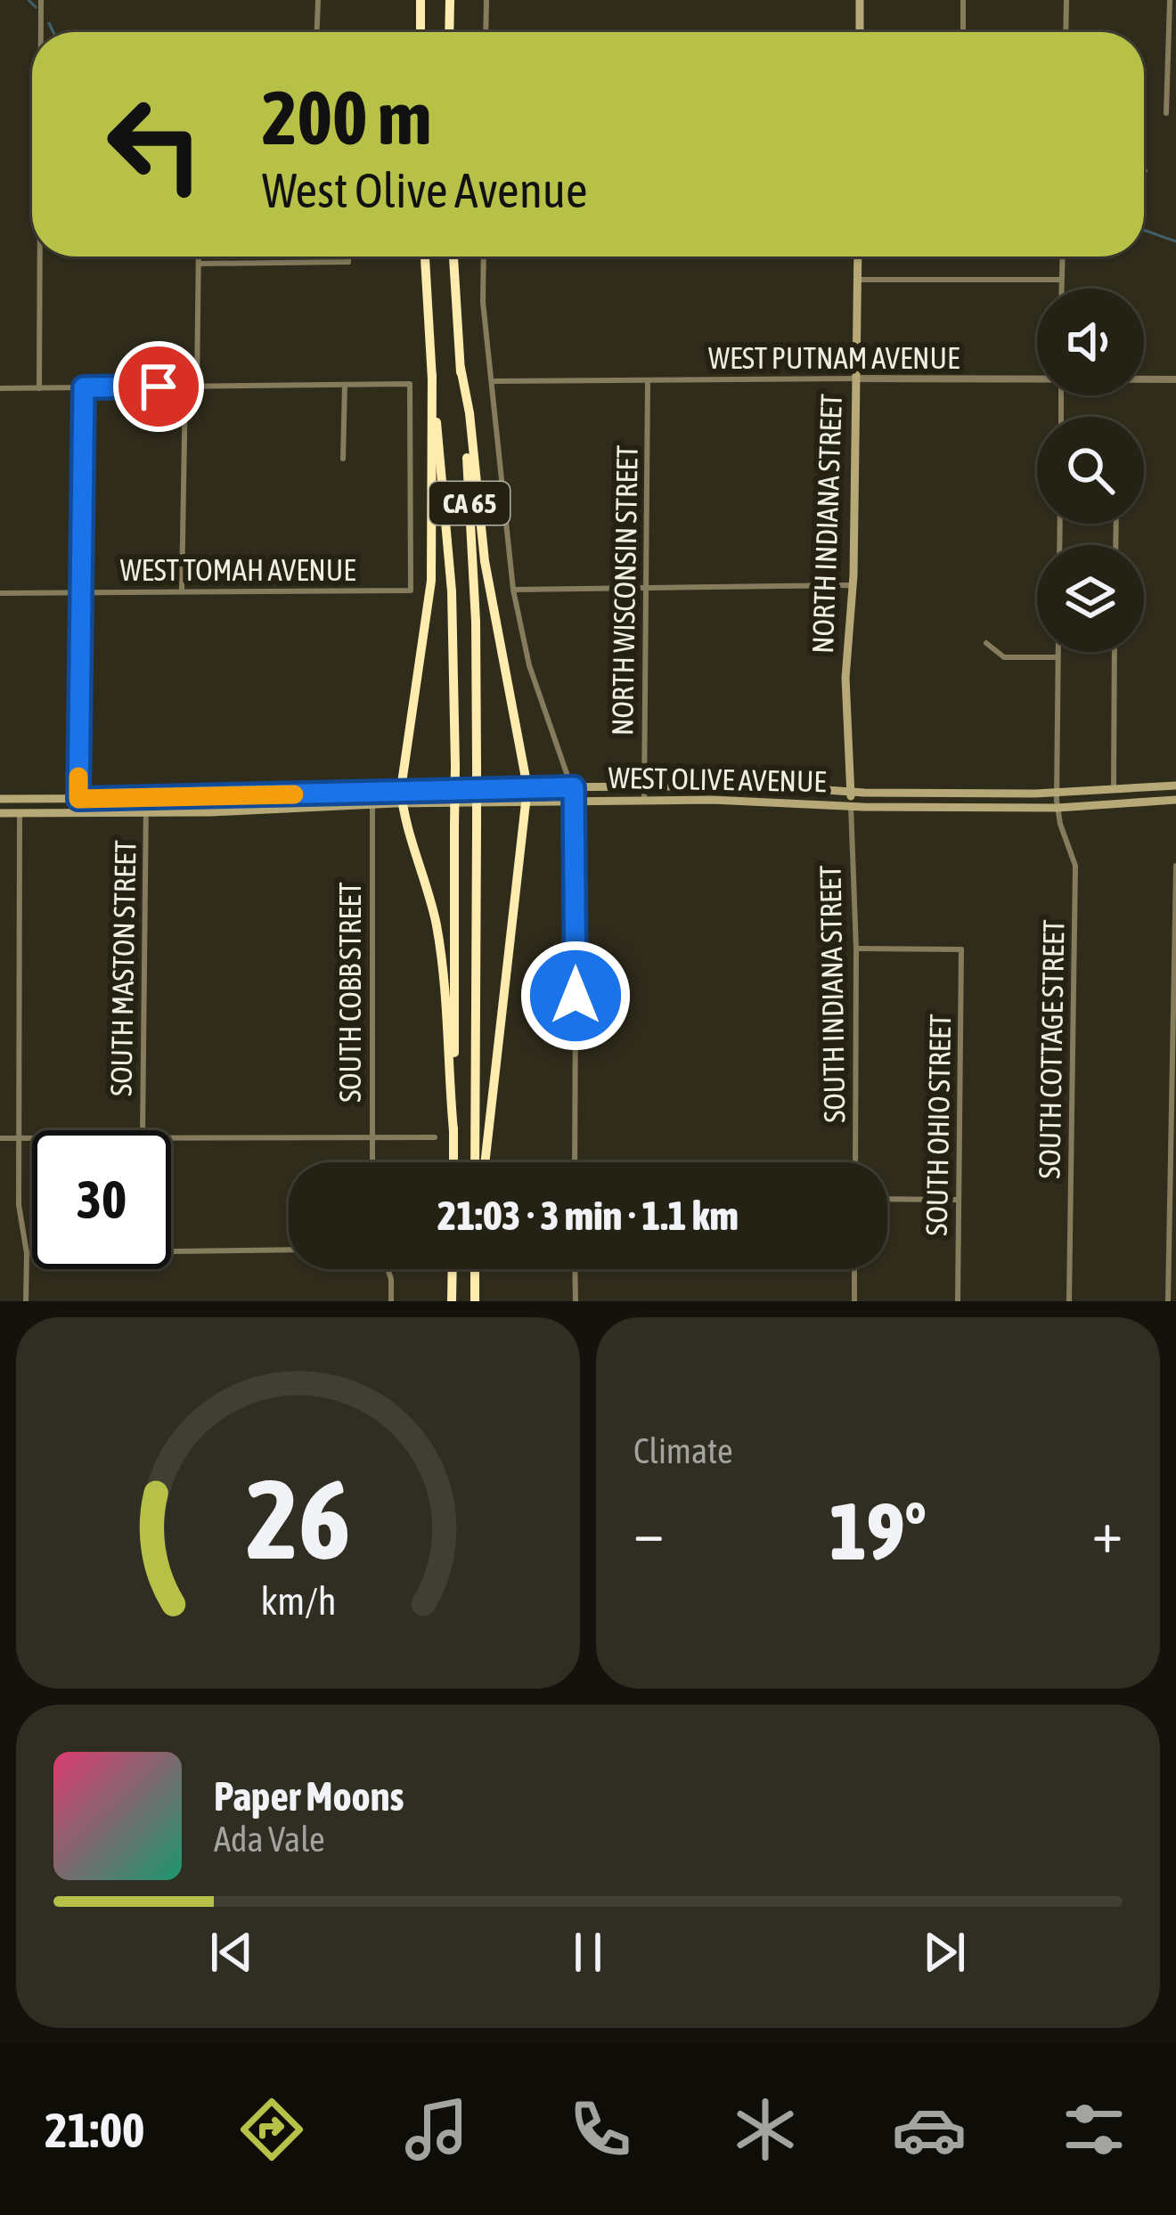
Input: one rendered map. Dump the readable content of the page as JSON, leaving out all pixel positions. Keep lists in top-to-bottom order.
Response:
{
  "streets": {
    "highway": ["CA 65"],
    "main road": ["NORTH INDIANA STREET", "WEST OLIVE AVENUE"],
    "street": [
      "WEST PUTNAM AVENUE",
      "WEST TOMAH AVENUE",
      "NORTH WISCONSIN STREET",
      "SOUTH MASTON STREET",
      "SOUTH COBB STREET",
      "SOUTH INDIANA STREET",
      "SOUTH COTTAGE STREET",
      "SOUTH OHIO STREET"
    ]
  },
  "crossings": [
    ["WEST PUTNAM AVENUE", "NORTH INDIANA STREET"],
    ["WEST PUTNAM AVENUE", "NORTH WISCONSIN STREET"],
    ["NORTH INDIANA STREET", "WEST OLIVE AVENUE"],
    ["NORTH INDIANA STREET", "SOUTH INDIANA STREET"],
    ["NORTH WISCONSIN STREET", "WEST OLIVE AVENUE"],
    ["WEST OLIVE AVENUE", "SOUTH MASTON STREET"],
    ["WEST OLIVE AVENUE", "SOUTH COBB STREET"],
    ["WEST OLIVE AVENUE", "SOUTH INDIANA STREET"],
    ["WEST OLIVE AVENUE", "SOUTH COTTAGE STREET"],
    ["SOUTH INDIANA STREET", "SOUTH OHIO STREET"]
  ],
  "page": {
    "turn": ["200 m", "West Olive Avenue"],
    "limit": "30",
    "trip": "21:03 · 3 min · 1.1 km",
    "tile": "Climate",
    "heat": ["−", "19°", "+"],
    "song": ["Paper Moons", "Ada Vale"],
    "tabs": "21:00",
    "gauge": ["26", "km/h"]
  }
}
